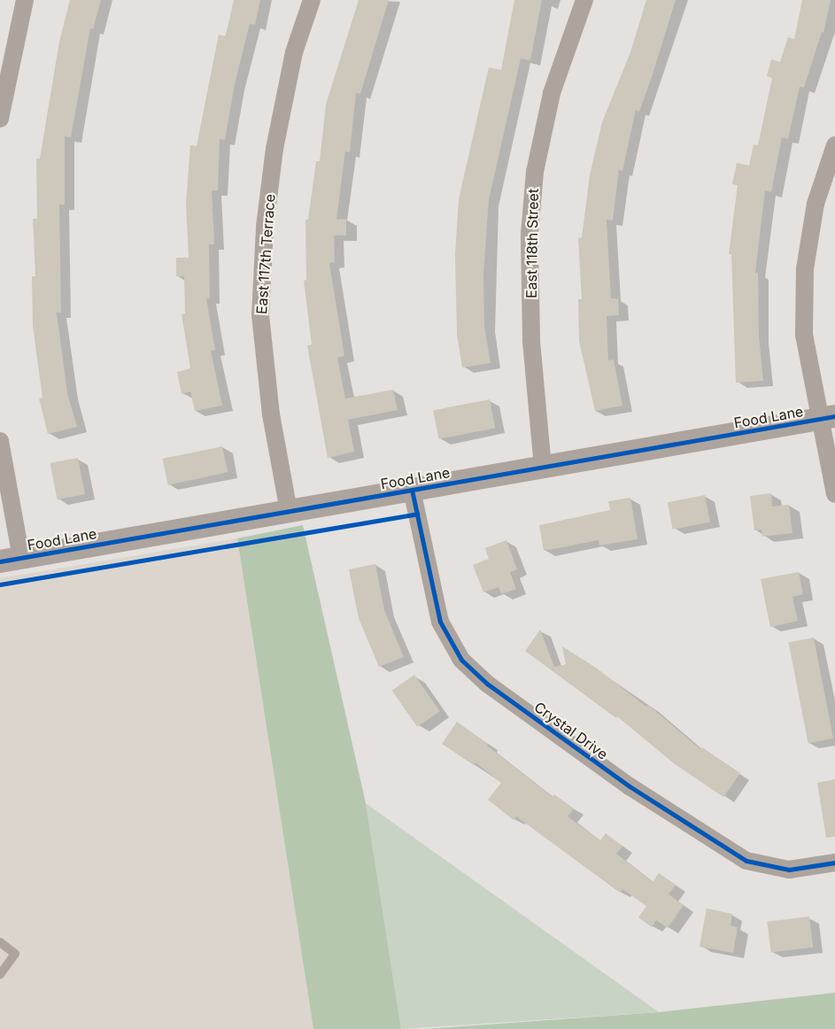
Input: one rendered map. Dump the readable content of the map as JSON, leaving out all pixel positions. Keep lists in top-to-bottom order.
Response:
{
  "streets": {
    "street": [
      "East 118th Street",
      "East 117th Terrace",
      "Food Lane",
      "Crystal Drive"
    ]
  },
  "crossings": [
    ["East 118th Street", "Food Lane"],
    ["East 117th Terrace", "Food Lane"],
    ["Food Lane", "Crystal Drive"]
  ]
}
